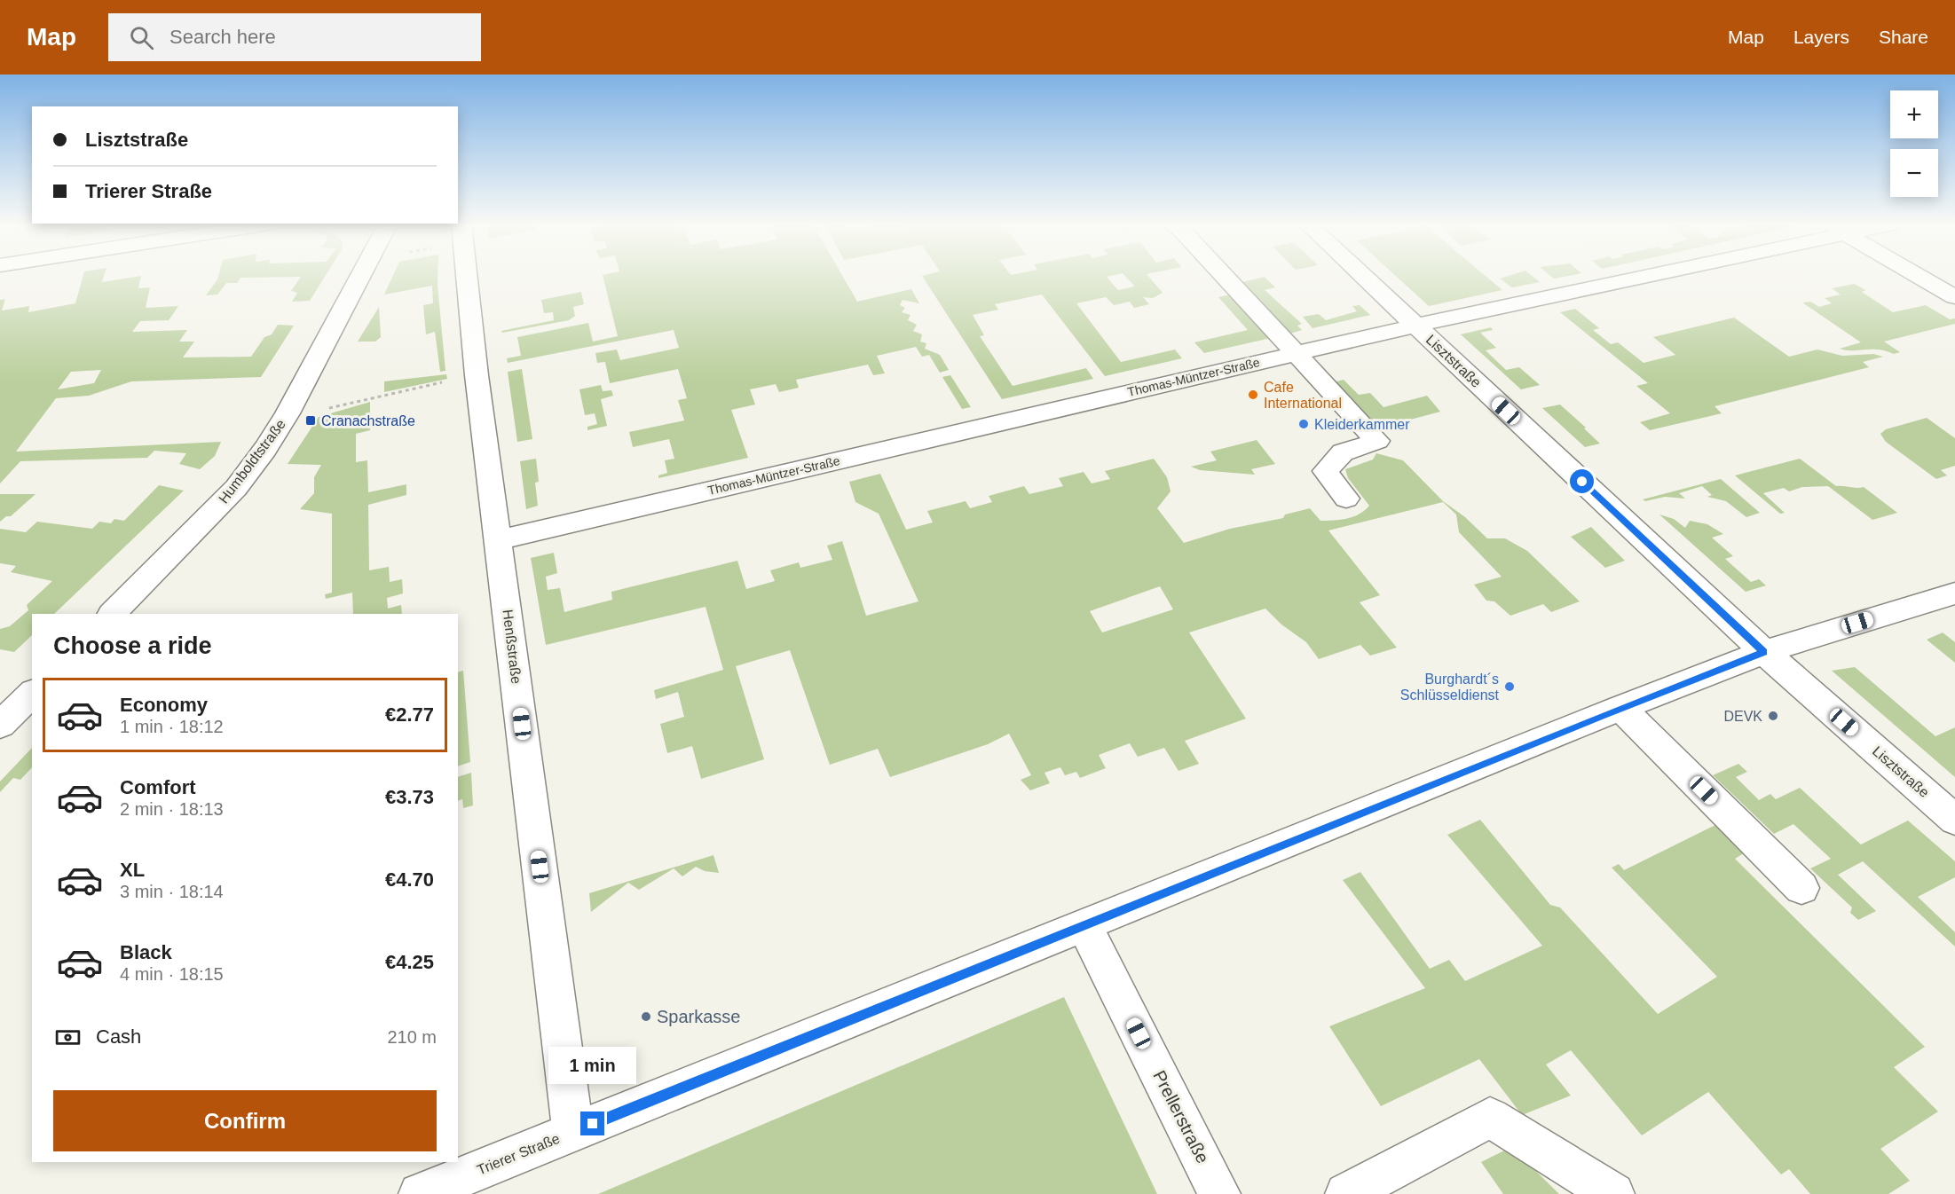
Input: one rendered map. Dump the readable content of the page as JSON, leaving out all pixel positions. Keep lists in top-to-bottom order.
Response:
{
  "streets": {
    "street": [
      "Lisztstraße",
      "Thomas-Müntzer-Straße",
      "Humboldtstraße",
      "Henßstraße",
      "Prellerstraße",
      "Trierer Straße"
    ]
  },
  "crossings": [
    ["Lisztstraße", "Thomas-Müntzer-Straße"],
    ["Lisztstraße", "Trierer Straße"],
    ["Thomas-Müntzer-Straße", "Henßstraße"],
    ["Henßstraße", "Trierer Straße"],
    ["Prellerstraße", "Trierer Straße"]
  ],
  "places": {
    "other": [
      "Cafe International",
      "Kleiderkammer",
      "Burghardt´s Schlüsseldienst",
      "DEVK",
      "Sparkasse"
    ],
    "transit": ["Cranachstraße"]
  },
  "page": {
    "header": "Map",
    "search": "Search here",
    "nav": ["Map", "Layers", "Share"],
    "map_buttons": ["+", "−"],
    "banner": ["Lisztstraße", "Trierer Straße"],
    "heading": "Choose a ride",
    "list": [
      {
        "name": "Economy",
        "note": "1 min · 18:12",
        "value": "€2.77"
      },
      {
        "name": "Comfort",
        "note": "2 min · 18:13",
        "value": "€3.73"
      },
      {
        "name": "XL",
        "note": "3 min · 18:14",
        "value": "€4.70"
      },
      {
        "name": "Black",
        "note": "4 min · 18:15",
        "value": "€4.25"
      }
    ],
    "pay": ["Cash", "210 m"],
    "bubble": "1 min",
    "buttons": "Confirm"
  }
}
